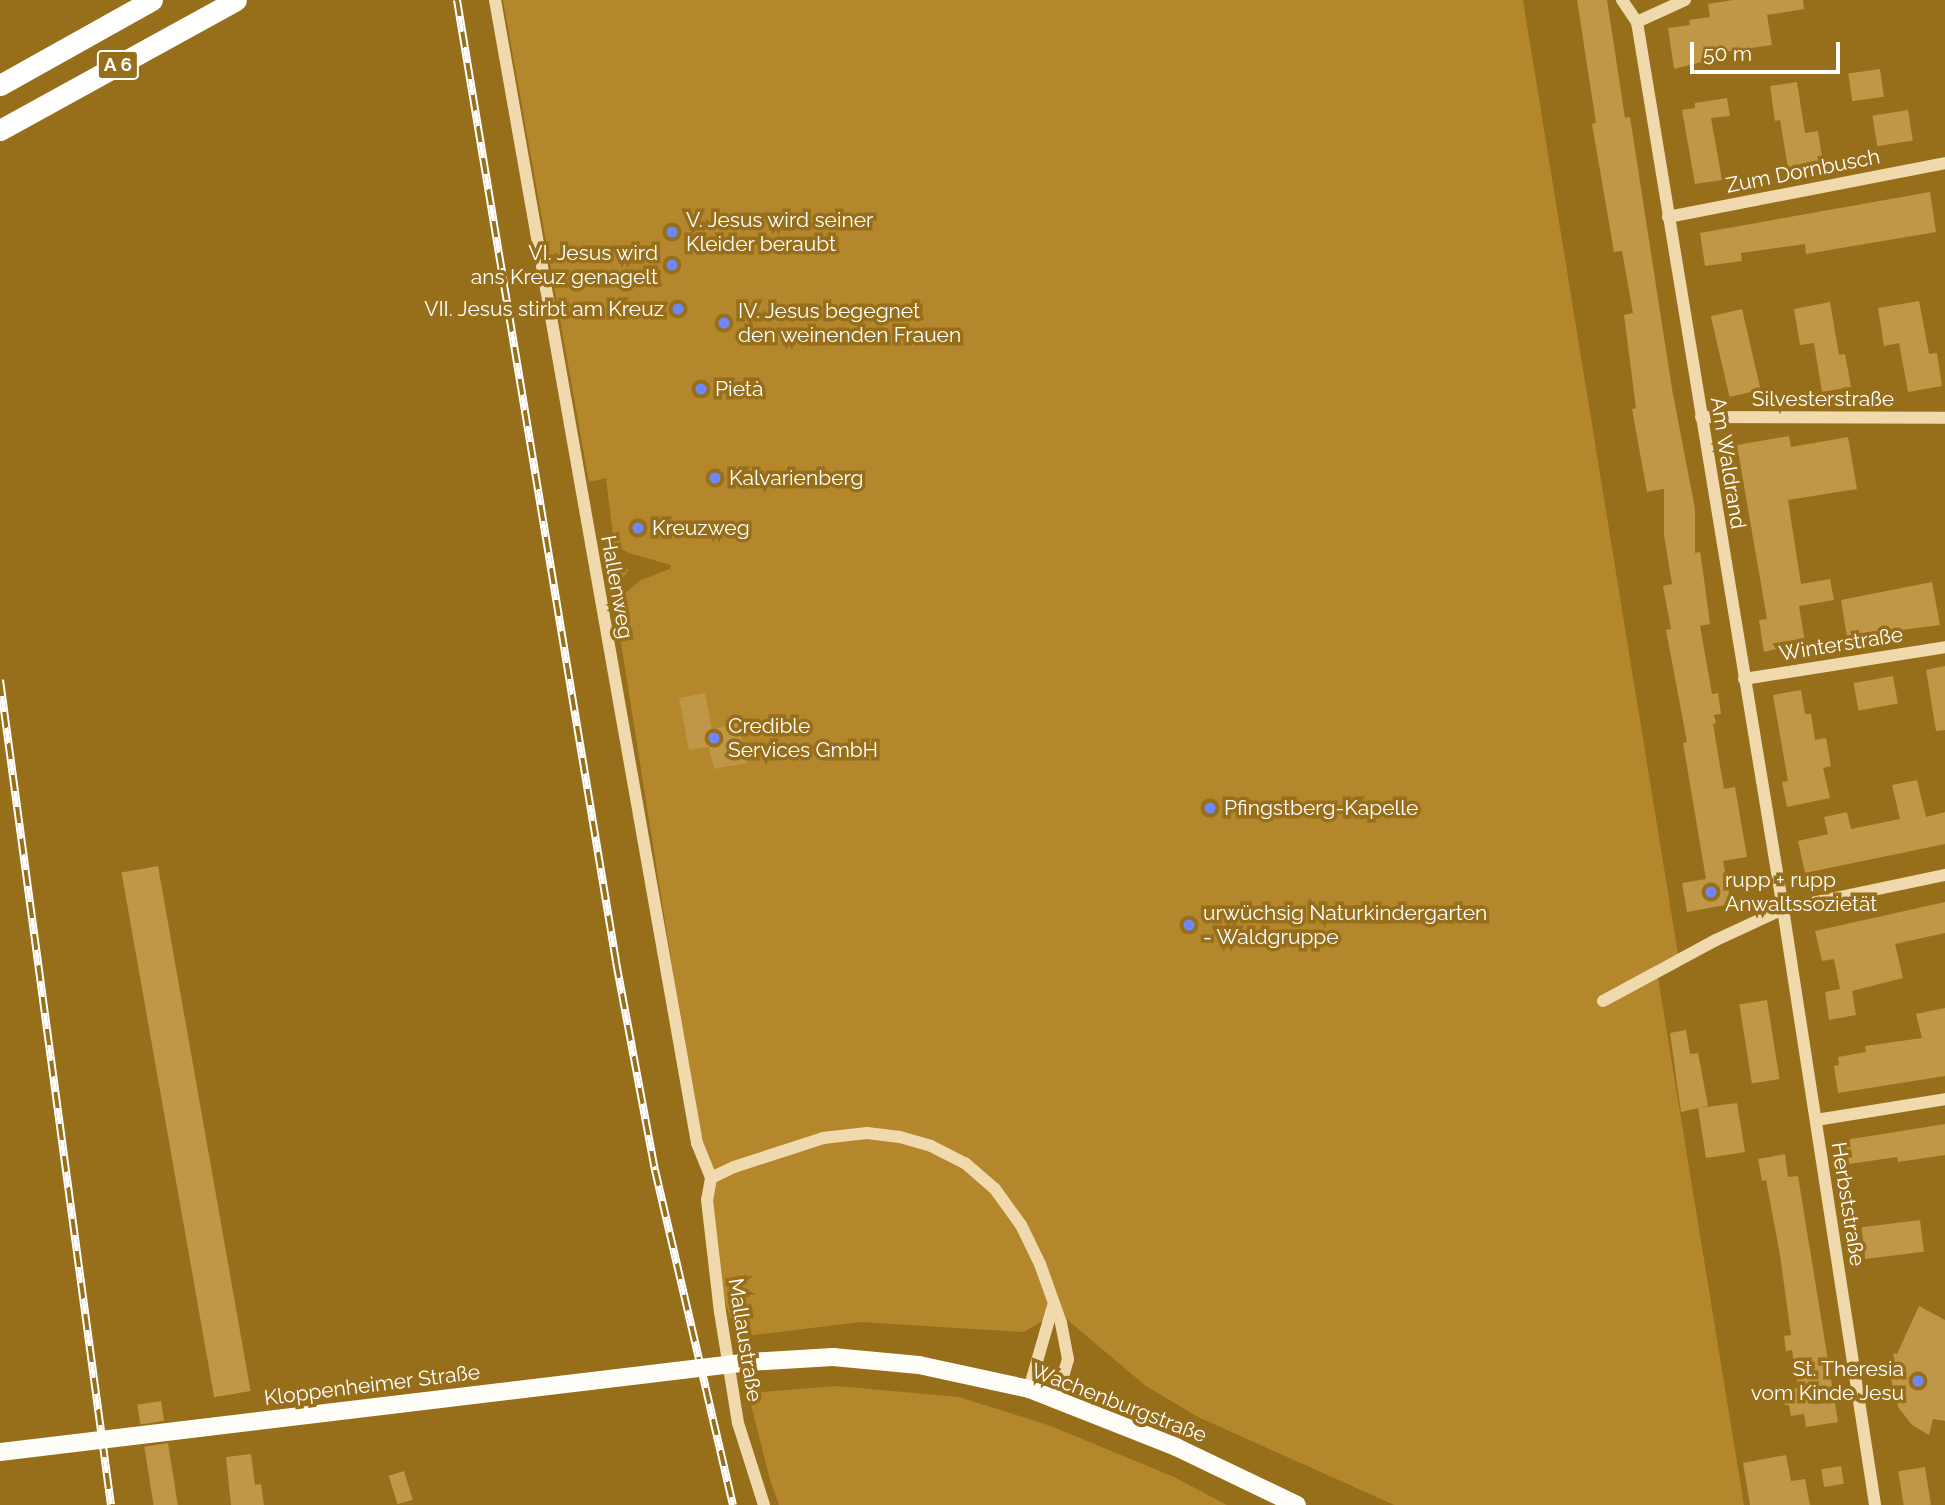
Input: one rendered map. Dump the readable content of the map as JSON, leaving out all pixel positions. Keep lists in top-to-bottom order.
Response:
{
  "streets": {
    "highway": ["A 6"],
    "main road": ["Kloppenheimer Straße", "Wachenburgstraße"],
    "street": [
      "Zum Dornbusch",
      "Silvesterstraße",
      "Am Waldrand",
      "Hallenweg",
      "Winterstraße",
      "Herbststraße",
      "Mallaustraße"
    ]
  },
  "crossings": [
    ["Zum Dornbusch", "Am Waldrand"],
    ["Silvesterstraße", "Am Waldrand"],
    ["Am Waldrand", "Winterstraße"],
    ["Am Waldrand", "Herbststraße"],
    ["Hallenweg", "Mallaustraße"],
    ["Kloppenheimer Straße", "Wachenburgstraße"]
  ],
  "places": [
    "V. Jesus wird seiner Kleider beraubt",
    "VI. Jesus wird ans Kreuz genagelt",
    "VII. Jesus stirbt am Kreuz",
    "IV. Jesus begegnet den weinenden Frauen",
    "Pietà",
    "Kalvarienberg",
    "Kreuzweg",
    "Credible Services GmbH",
    "Pfingstberg-Kapelle",
    "rupp + rupp Anwaltssozietät",
    "urwüchsig Naturkindergarten - Waldgruppe",
    "St. Theresia vom Kinde Jesu"
  ],
  "scale_bar": "50 m"
}
